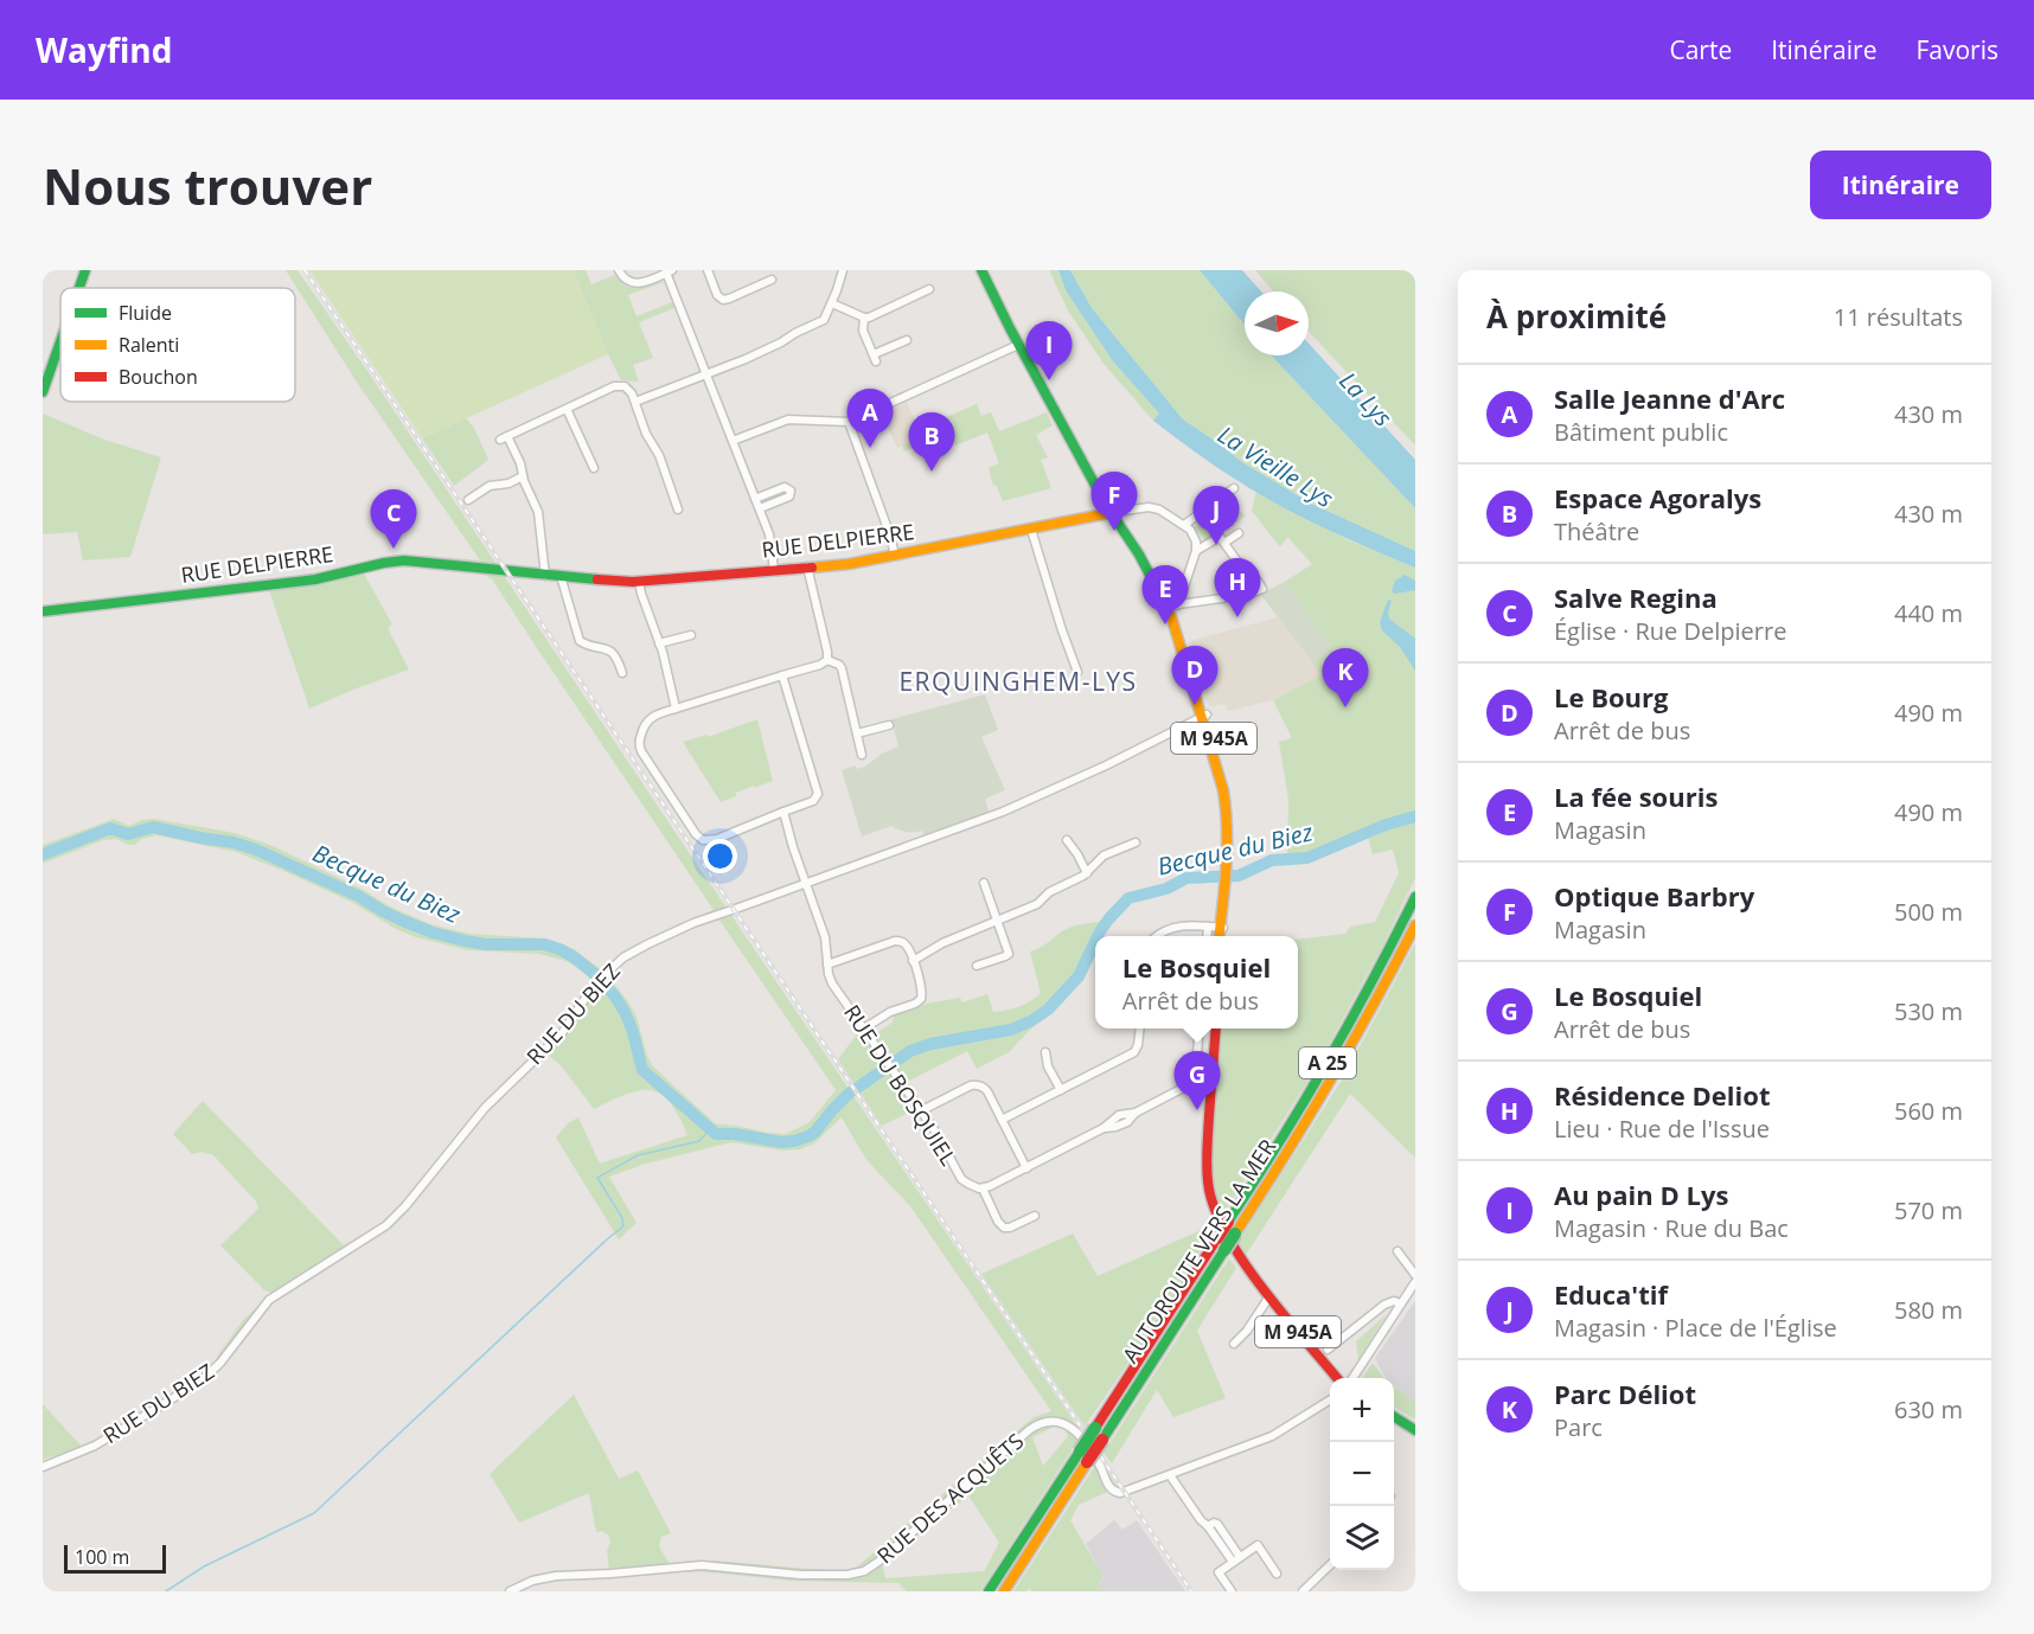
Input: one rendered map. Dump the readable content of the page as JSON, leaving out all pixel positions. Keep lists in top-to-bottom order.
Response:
{
  "streets": {
    "main road": [
      "RUE DELPIERRE",
      "M 945A",
      "A 25",
      "AUTOROUTE VERS LA MER"
    ],
    "street": ["RUE DU BIEZ", "RUE DU BOSQUIEL", "RUE DES ACQUÊTS"]
  },
  "crossings": [
    ["RUE DELPIERRE", "M 945A"],
    ["M 945A", "RUE DU BIEZ"],
    ["RUE DU BIEZ", "RUE DU BOSQUIEL"],
    ["A 25", "AUTOROUTE VERS LA MER"]
  ],
  "districts": ["ERQUINGHEM-LYS"],
  "water": ["La Lys", "La Vieille Lys", "Becque du Biez"],
  "legend": ["Fluide", "Ralenti", "Bouchon"],
  "scale_bar": "100 m",
  "north": "right",
  "page": {
    "header": "Wayfind",
    "nav": ["Carte", "Itinéraire", "Favoris"],
    "buttons": "Itinéraire",
    "title": "Nous trouver",
    "heading": ["À proximité", "11 résultats"],
    "pins": [
      "I",
      "A",
      "B",
      "F",
      "J",
      "C",
      "H",
      "E",
      "D",
      "K",
      "G"
    ],
    "list": [
      {
        "mark": "A",
        "name": "Salle Jeanne d'Arc",
        "note": "Bâtiment public",
        "value": "430 m"
      },
      {
        "mark": "B",
        "name": "Espace Agoralys",
        "note": "Théâtre",
        "value": "430 m"
      },
      {
        "mark": "C",
        "name": "Salve Regina",
        "note": "Église · Rue Delpierre",
        "value": "440 m"
      },
      {
        "mark": "D",
        "name": "Le Bourg",
        "note": "Arrêt de bus",
        "value": "490 m"
      },
      {
        "mark": "E",
        "name": "La fée souris",
        "note": "Magasin",
        "value": "490 m"
      },
      {
        "mark": "F",
        "name": "Optique Barbry",
        "note": "Magasin",
        "value": "500 m"
      },
      {
        "mark": "G",
        "name": "Le Bosquiel",
        "note": "Arrêt de bus",
        "value": "530 m"
      },
      {
        "mark": "H",
        "name": "Résidence Deliot",
        "note": "Lieu · Rue de l'Issue",
        "value": "560 m"
      },
      {
        "mark": "I",
        "name": "Au pain D Lys",
        "note": "Magasin · Rue du Bac",
        "value": "570 m"
      },
      {
        "mark": "J",
        "name": "Educa'tif",
        "note": "Magasin · Place de l'Église",
        "value": "580 m"
      },
      {
        "mark": "K",
        "name": "Parc Déliot",
        "note": "Parc",
        "value": "630 m"
      }
    ],
    "popup": ["Le Bosquiel", "Arrêt de bus"],
    "map_buttons": ["+", "−"],
    "scale": "100 m"
  }
}
